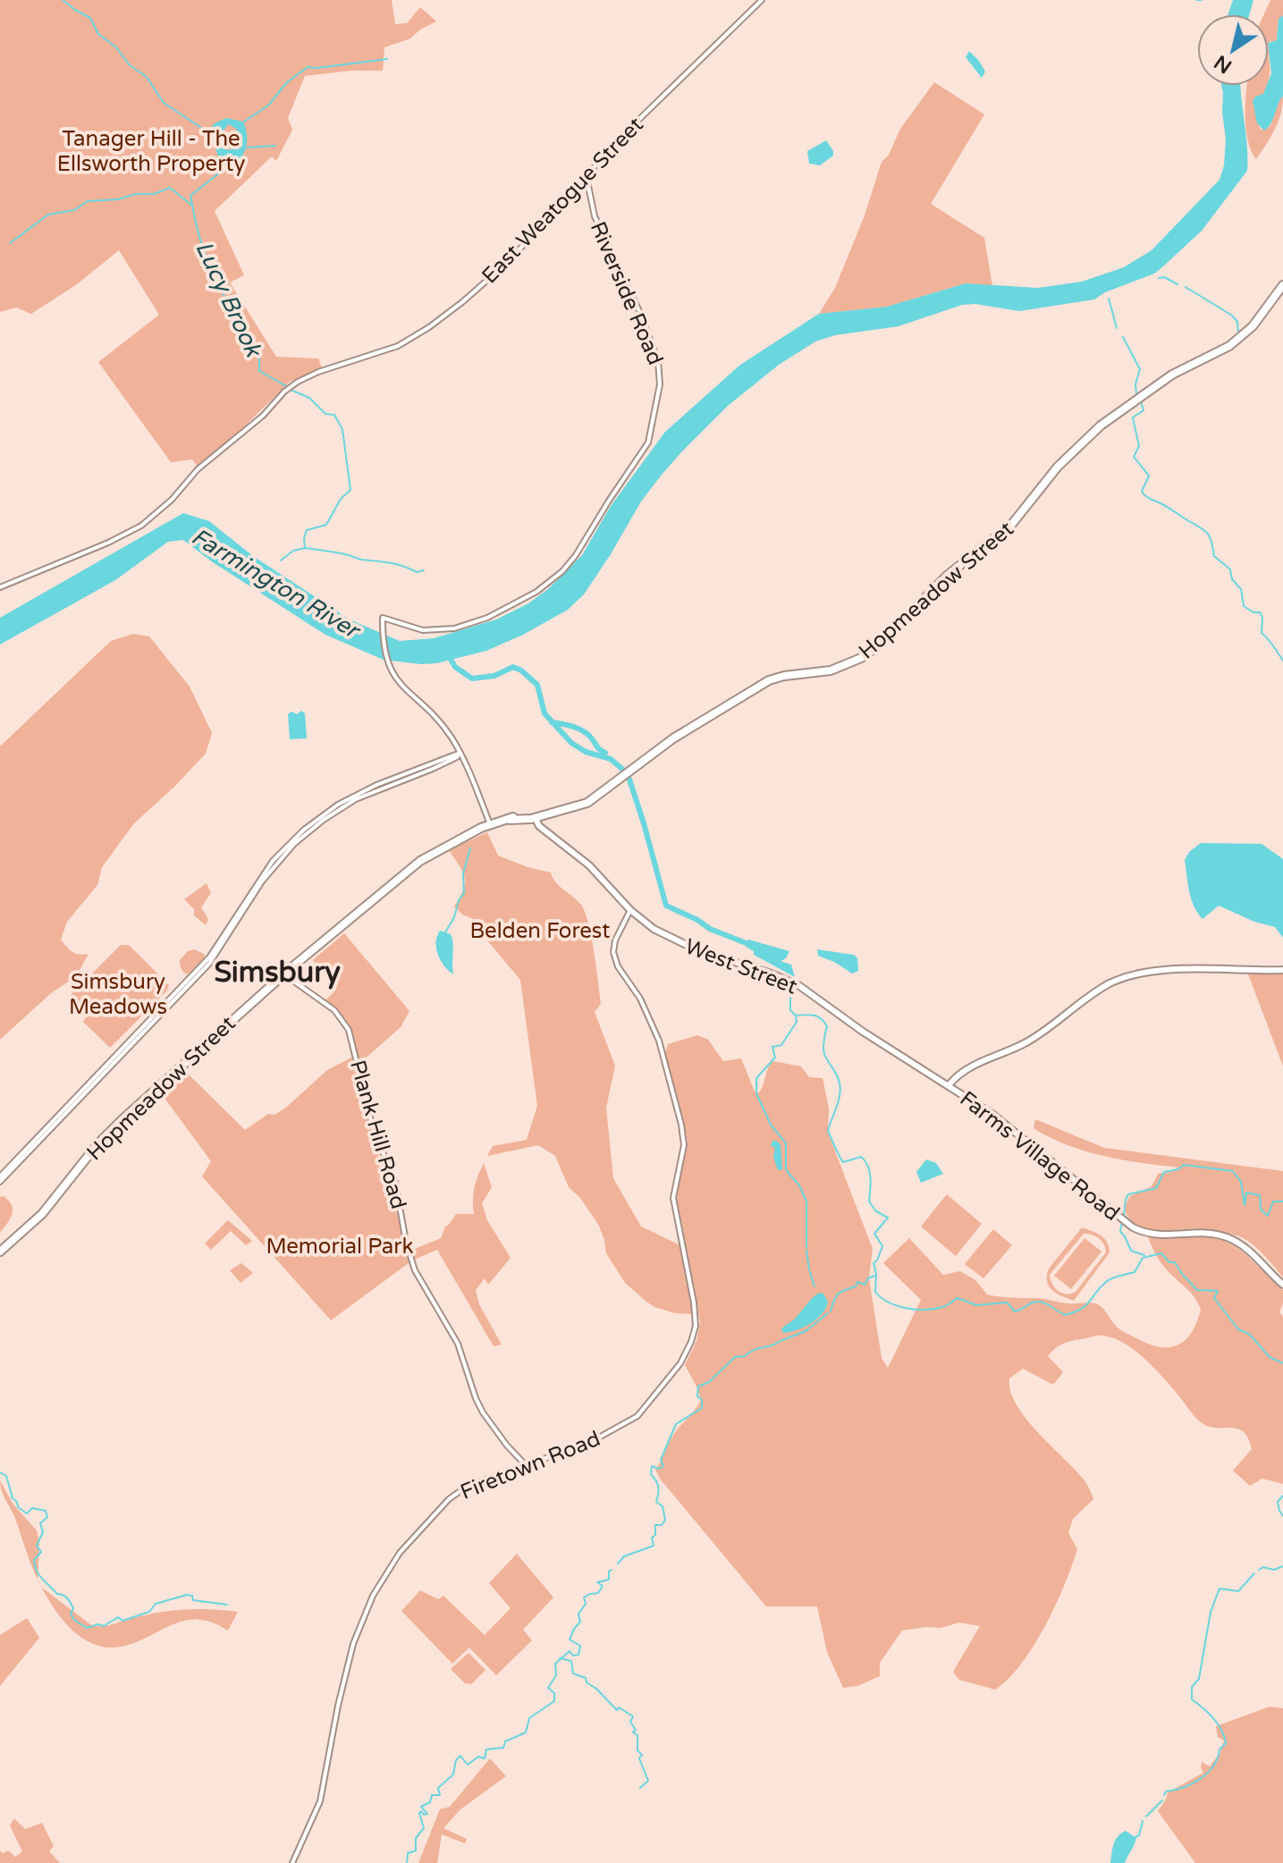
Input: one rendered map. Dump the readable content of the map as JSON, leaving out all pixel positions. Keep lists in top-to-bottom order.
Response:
{
  "streets": {
    "highway": ["Hopmeadow Street"],
    "main road": ["West Street", "Farms Village Road"],
    "street": [
      "East Weatogue Street",
      "Riverside Road",
      "Plank Hill Road",
      "Firetown Road"
    ]
  },
  "crossings": [
    ["East Weatogue Street", "Riverside Road"],
    ["Hopmeadow Street", "West Street"],
    ["Hopmeadow Street", "Plank Hill Road"],
    ["West Street", "Farms Village Road"],
    ["West Street", "Firetown Road"],
    ["Plank Hill Road", "Firetown Road"]
  ],
  "districts": ["Simsbury"],
  "water": ["Lucy Brook", "Farmington River"],
  "parks": [
    "Tanager Hill - The Ellsworth Property",
    "Belden Forest",
    "Simsbury Meadows",
    "Memorial Park"
  ],
  "north": "bottom left"
}
